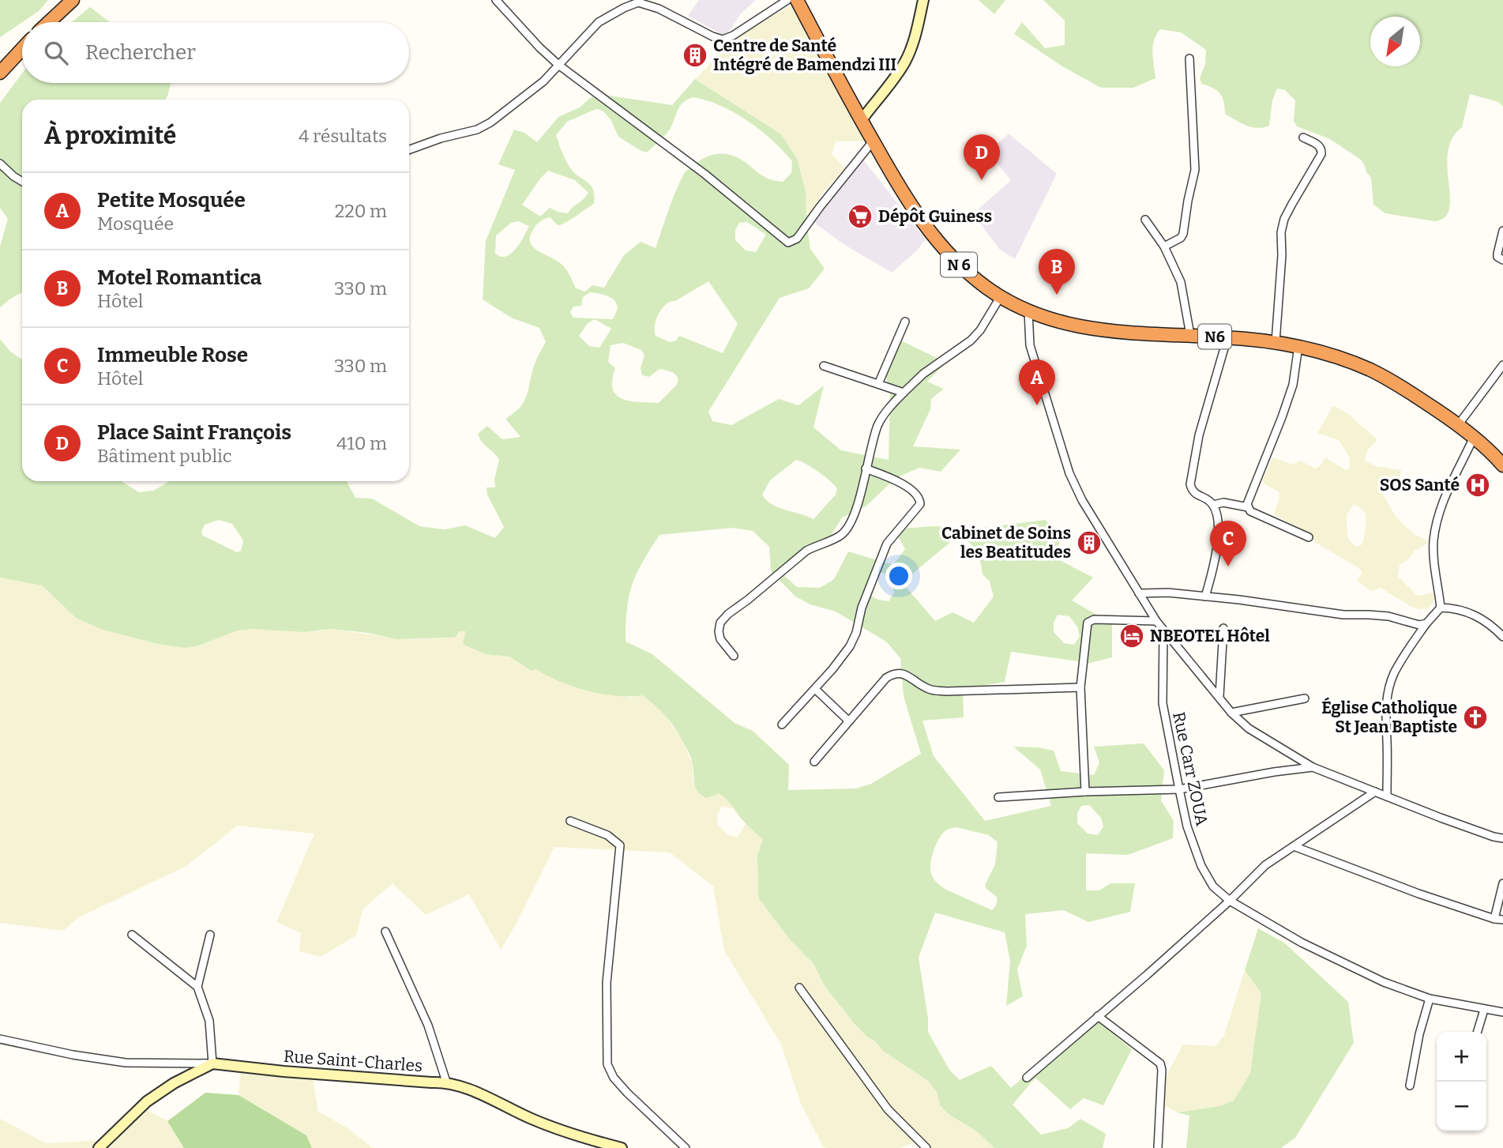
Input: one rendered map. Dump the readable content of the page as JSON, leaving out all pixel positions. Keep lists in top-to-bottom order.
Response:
{
  "streets": {
    "highway": ["N 6", "N6"],
    "street": ["Rue Carr ZOUA", "Rue Saint-Charles"]
  },
  "crossings": [
    ["N 6", "N6"]
  ],
  "places": {
    "building": ["Centre de Santé Intégré de Bamendzi III", "Cabinet de Soins les Beatitudes"],
    "supermarket": ["Dépôt Guiness"],
    "hospital": ["SOS Santé"],
    "hotel": ["NBEOTEL Hôtel"],
    "church": ["Église Catholique St Jean Baptiste"]
  },
  "north": "bottom left",
  "page": {
    "search": "Rechercher",
    "heading": ["À proximité", "4 résultats"],
    "pins": [
      "D",
      "B",
      "A",
      "C"
    ],
    "list": [
      {
        "mark": "A",
        "name": "Petite Mosquée",
        "note": "Mosquée",
        "value": "220 m"
      },
      {
        "mark": "B",
        "name": "Motel Romantica",
        "note": "Hôtel",
        "value": "330 m"
      },
      {
        "mark": "C",
        "name": "Immeuble Rose",
        "note": "Hôtel",
        "value": "330 m"
      },
      {
        "mark": "D",
        "name": "Place Saint François",
        "note": "Bâtiment public",
        "value": "410 m"
      }
    ],
    "map_buttons": ["+", "−"]
  }
}
